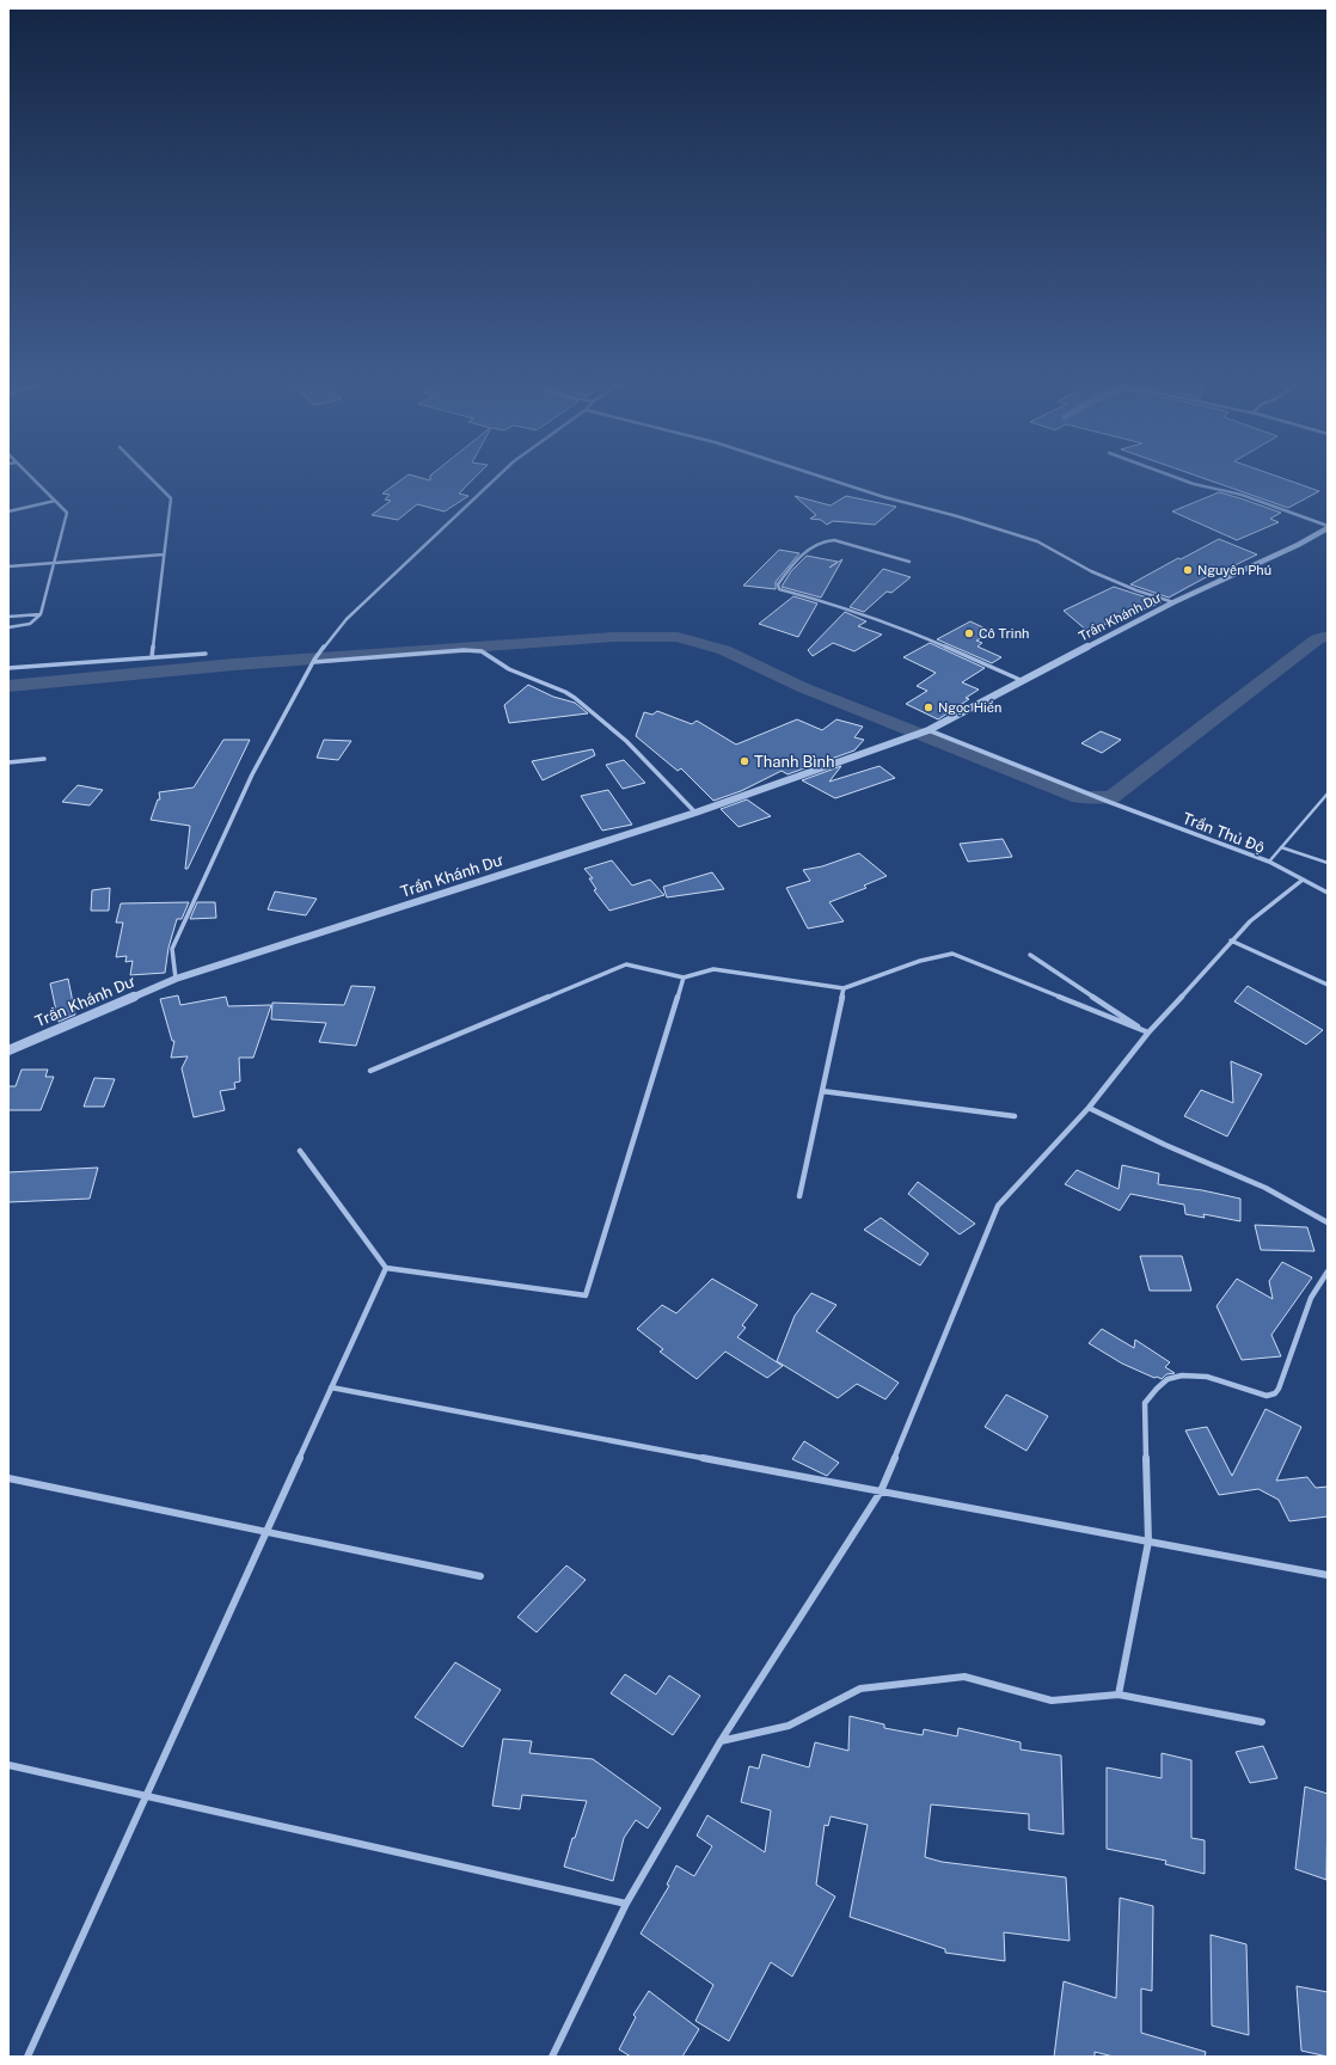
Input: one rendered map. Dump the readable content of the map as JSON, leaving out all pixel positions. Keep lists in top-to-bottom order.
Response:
{
  "streets": {
    "street": ["Trần Khánh Dư", "Trần Thủ Độ"]
  },
  "crossings": [
    ["Trần Khánh Dư", "Trần Thủ Độ"]
  ],
  "places": [
    "Nguyên Phú",
    "Cô Trinh",
    "Ngọc Hiền",
    "Thanh Bình"
  ]
}
